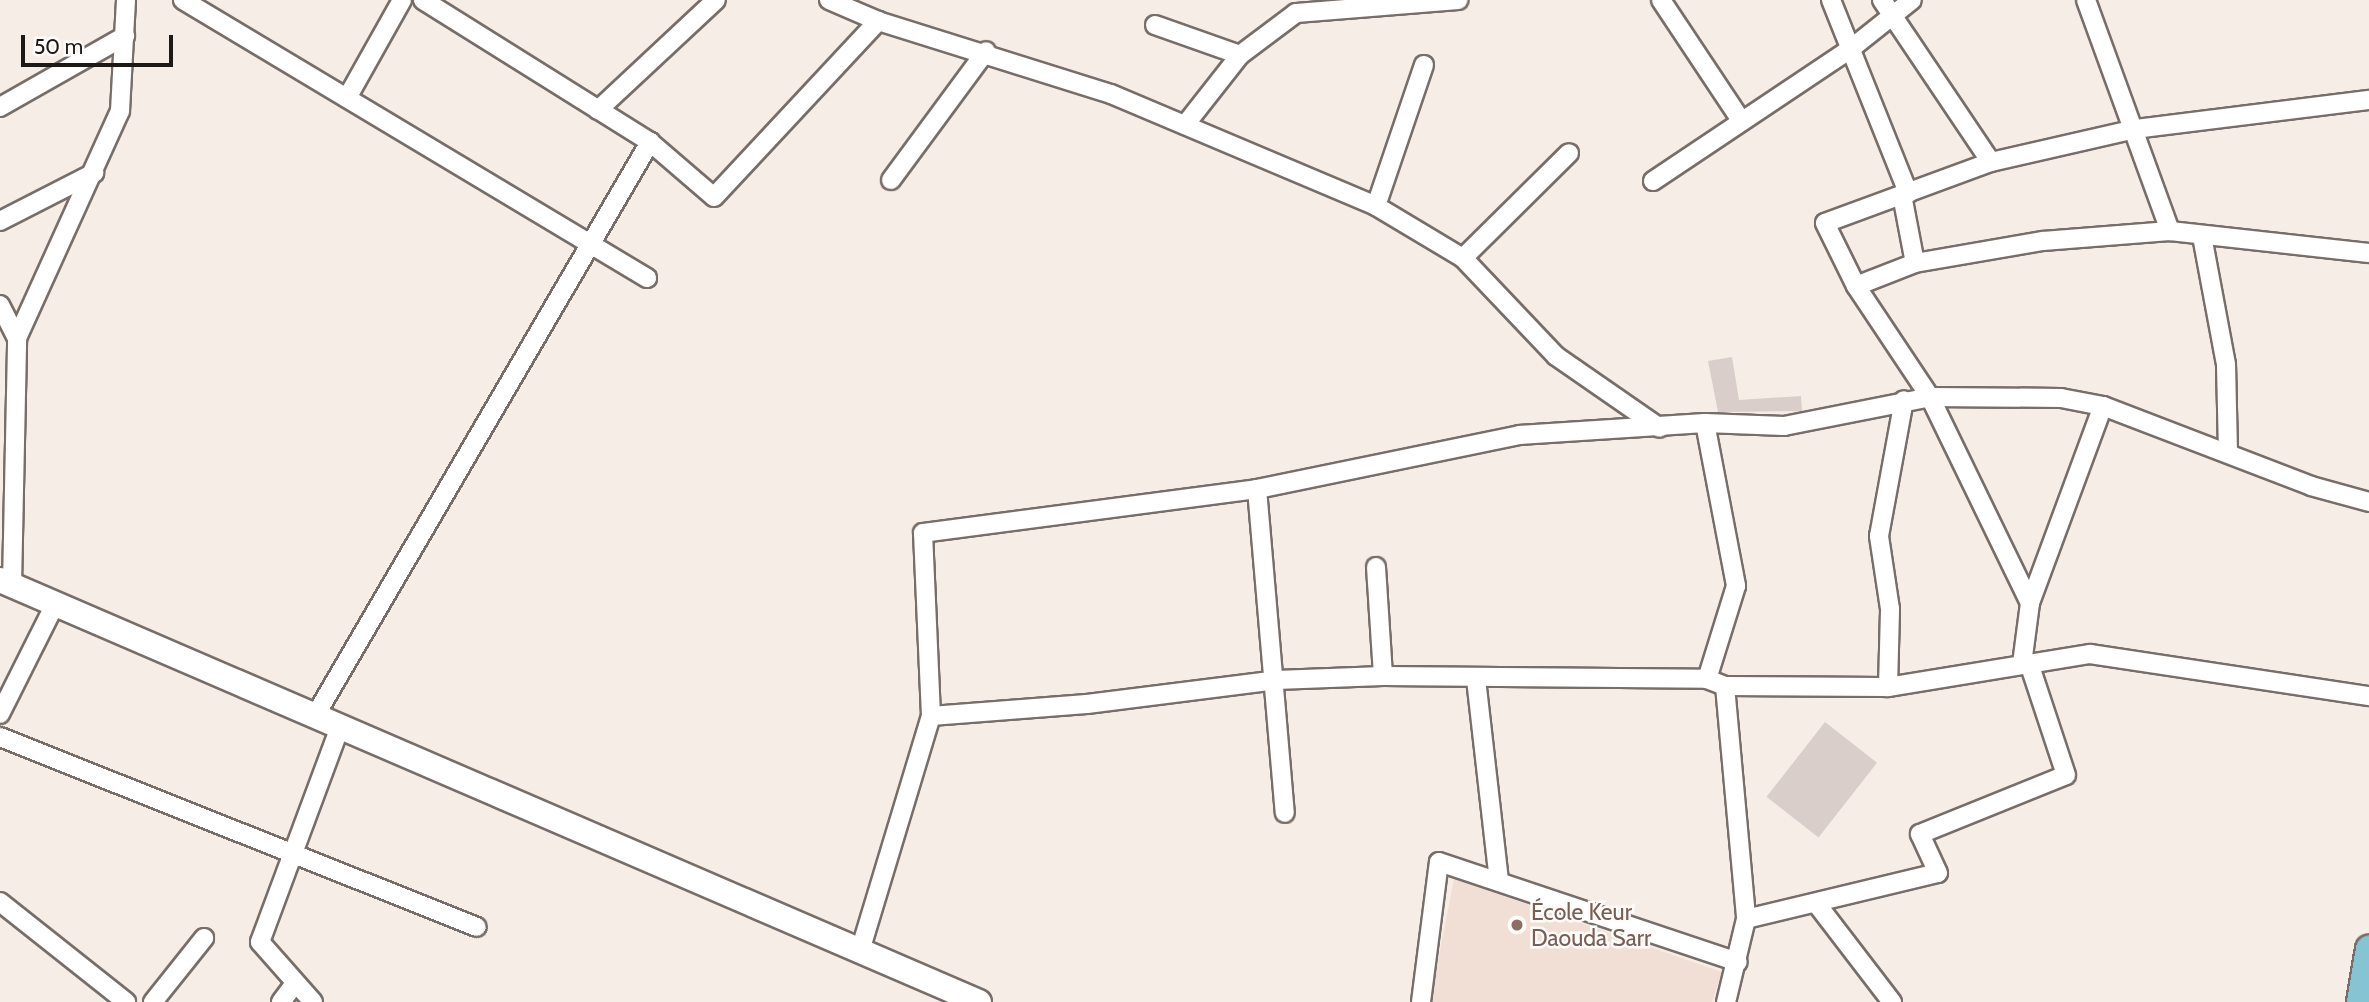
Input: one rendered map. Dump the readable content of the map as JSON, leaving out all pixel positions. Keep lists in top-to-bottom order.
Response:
{
  "places": ["École Keur Daouda Sarr"],
  "scale_bar": "50 m"
}
